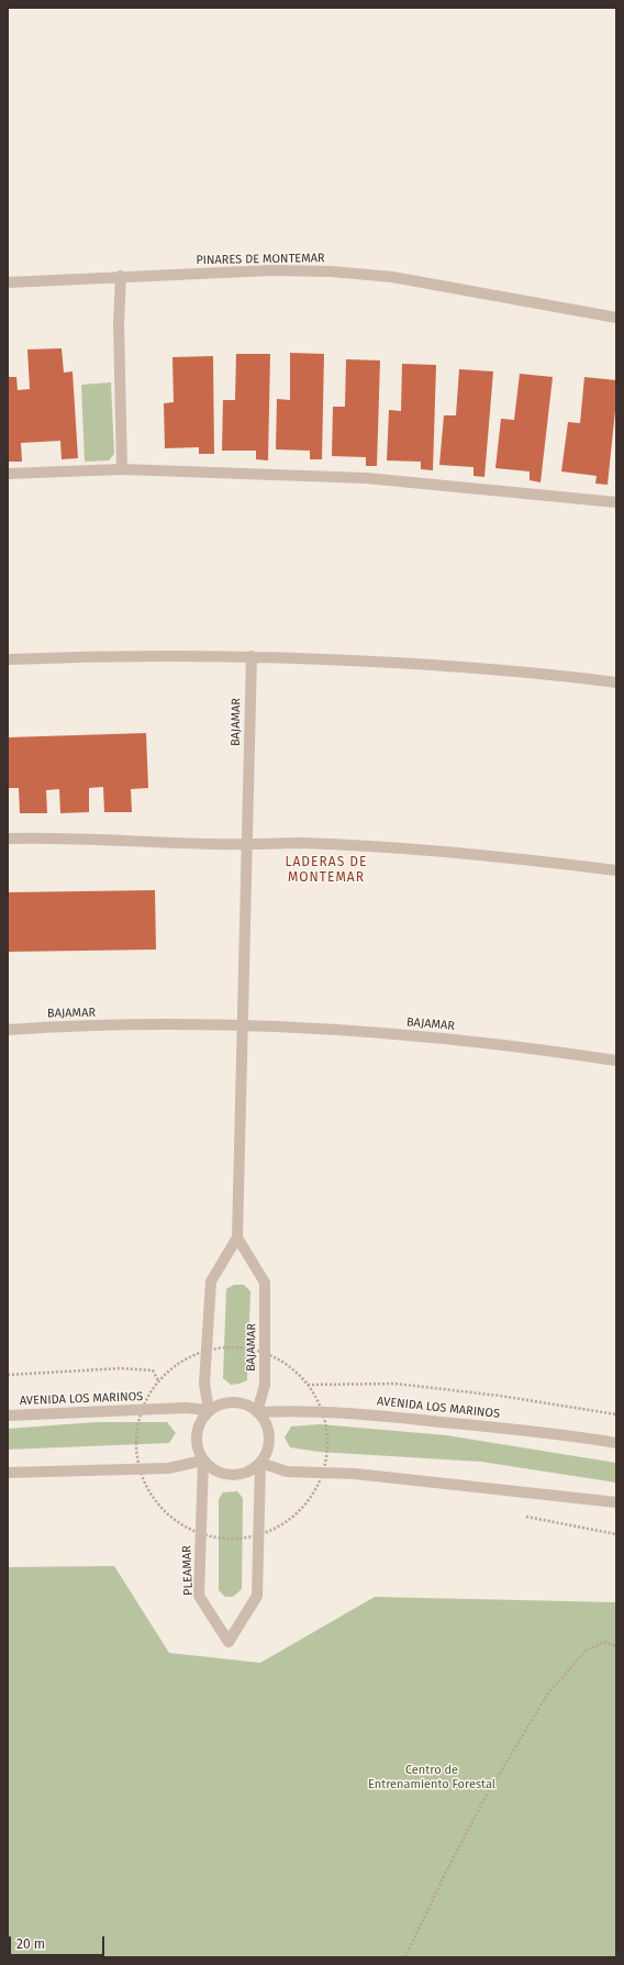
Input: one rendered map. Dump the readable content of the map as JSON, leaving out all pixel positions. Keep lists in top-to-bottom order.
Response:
{
  "streets": {
    "street": [
      "PINARES DE MONTEMAR",
      "BAJAMAR",
      "AVENIDA LOS MARINOS",
      "PLEAMAR"
    ]
  },
  "crossings": [
    ["BAJAMAR", "AVENIDA LOS MARINOS"],
    ["BAJAMAR", "PLEAMAR"],
    ["AVENIDA LOS MARINOS", "PLEAMAR"]
  ],
  "districts": ["LADERAS DE MONTEMAR"],
  "parks": ["Centro de Entrenamiento Forestal"],
  "scale_bar": "20 m"
}
